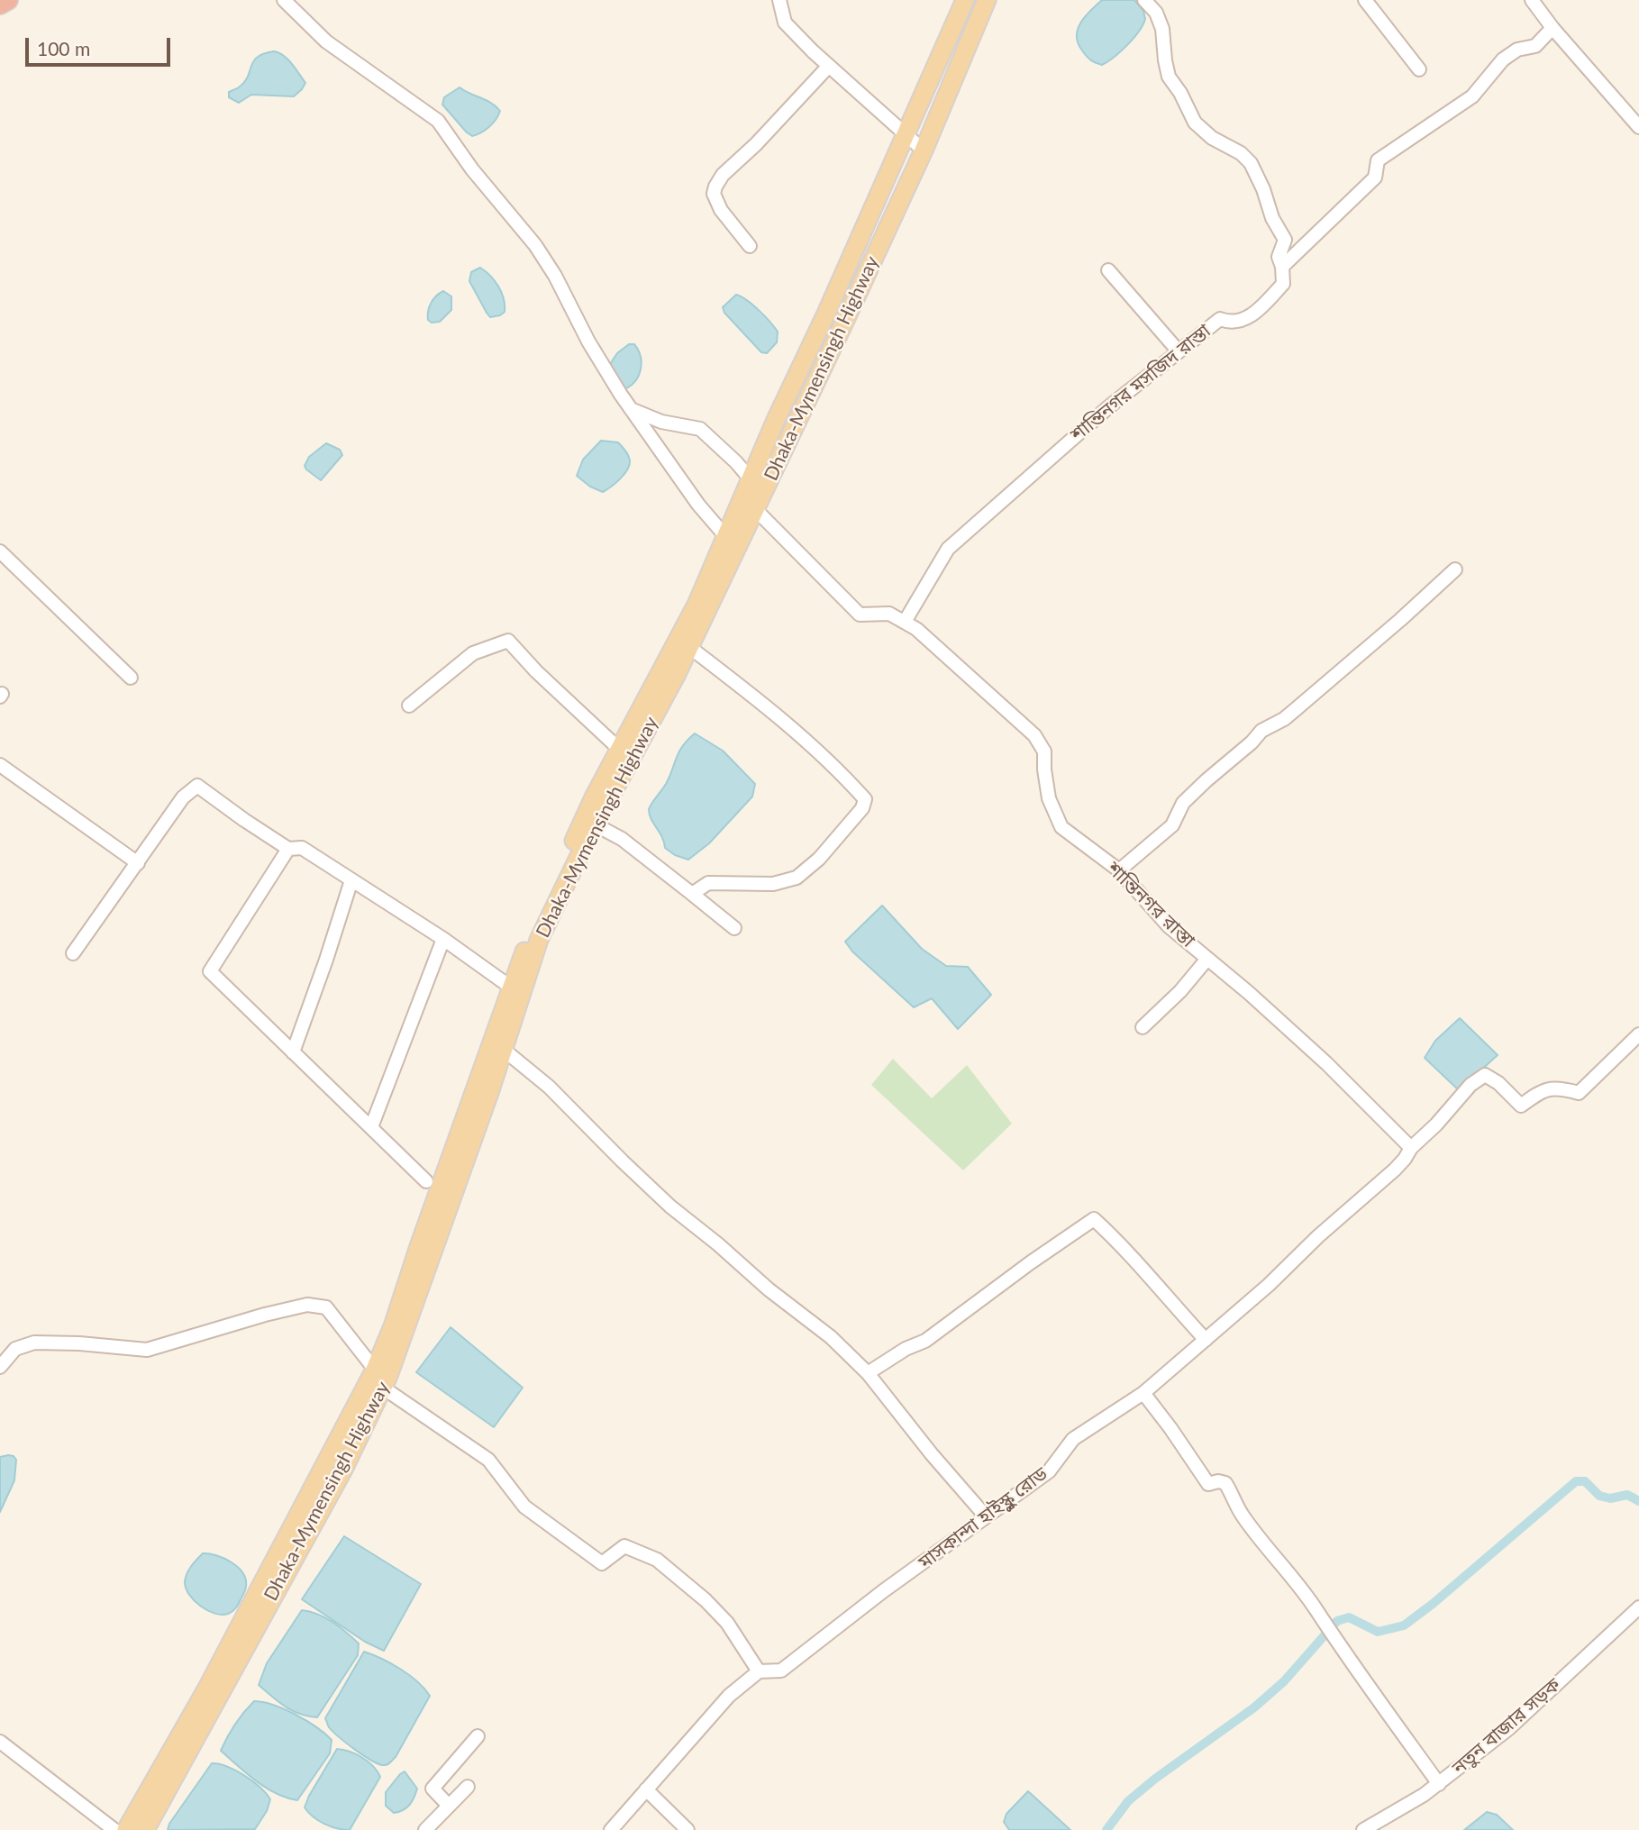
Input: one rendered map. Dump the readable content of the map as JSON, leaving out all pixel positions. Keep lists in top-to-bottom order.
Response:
{
  "streets": {
    "main road": ["Dhaka-Mymensingh Highway"],
    "street": [
      "শান্তিনগর মসজিদ রাস্তা",
      "শান্তিনগর রাস্তা",
      "মাসকান্দা হাইস্কুল রোড",
      "নতুন বাজার সড়ক"
    ]
  },
  "crossings": [
    ["Dhaka-Mymensingh Highway", "শান্তিনগর রাস্তা"],
    ["শান্তিনগর মসজিদ রাস্তা", "শান্তিনগর রাস্তা"],
    ["শান্তিনগর রাস্তা", "মাসকান্দা হাইস্কুল রোড"]
  ],
  "scale_bar": "100 m"
}
